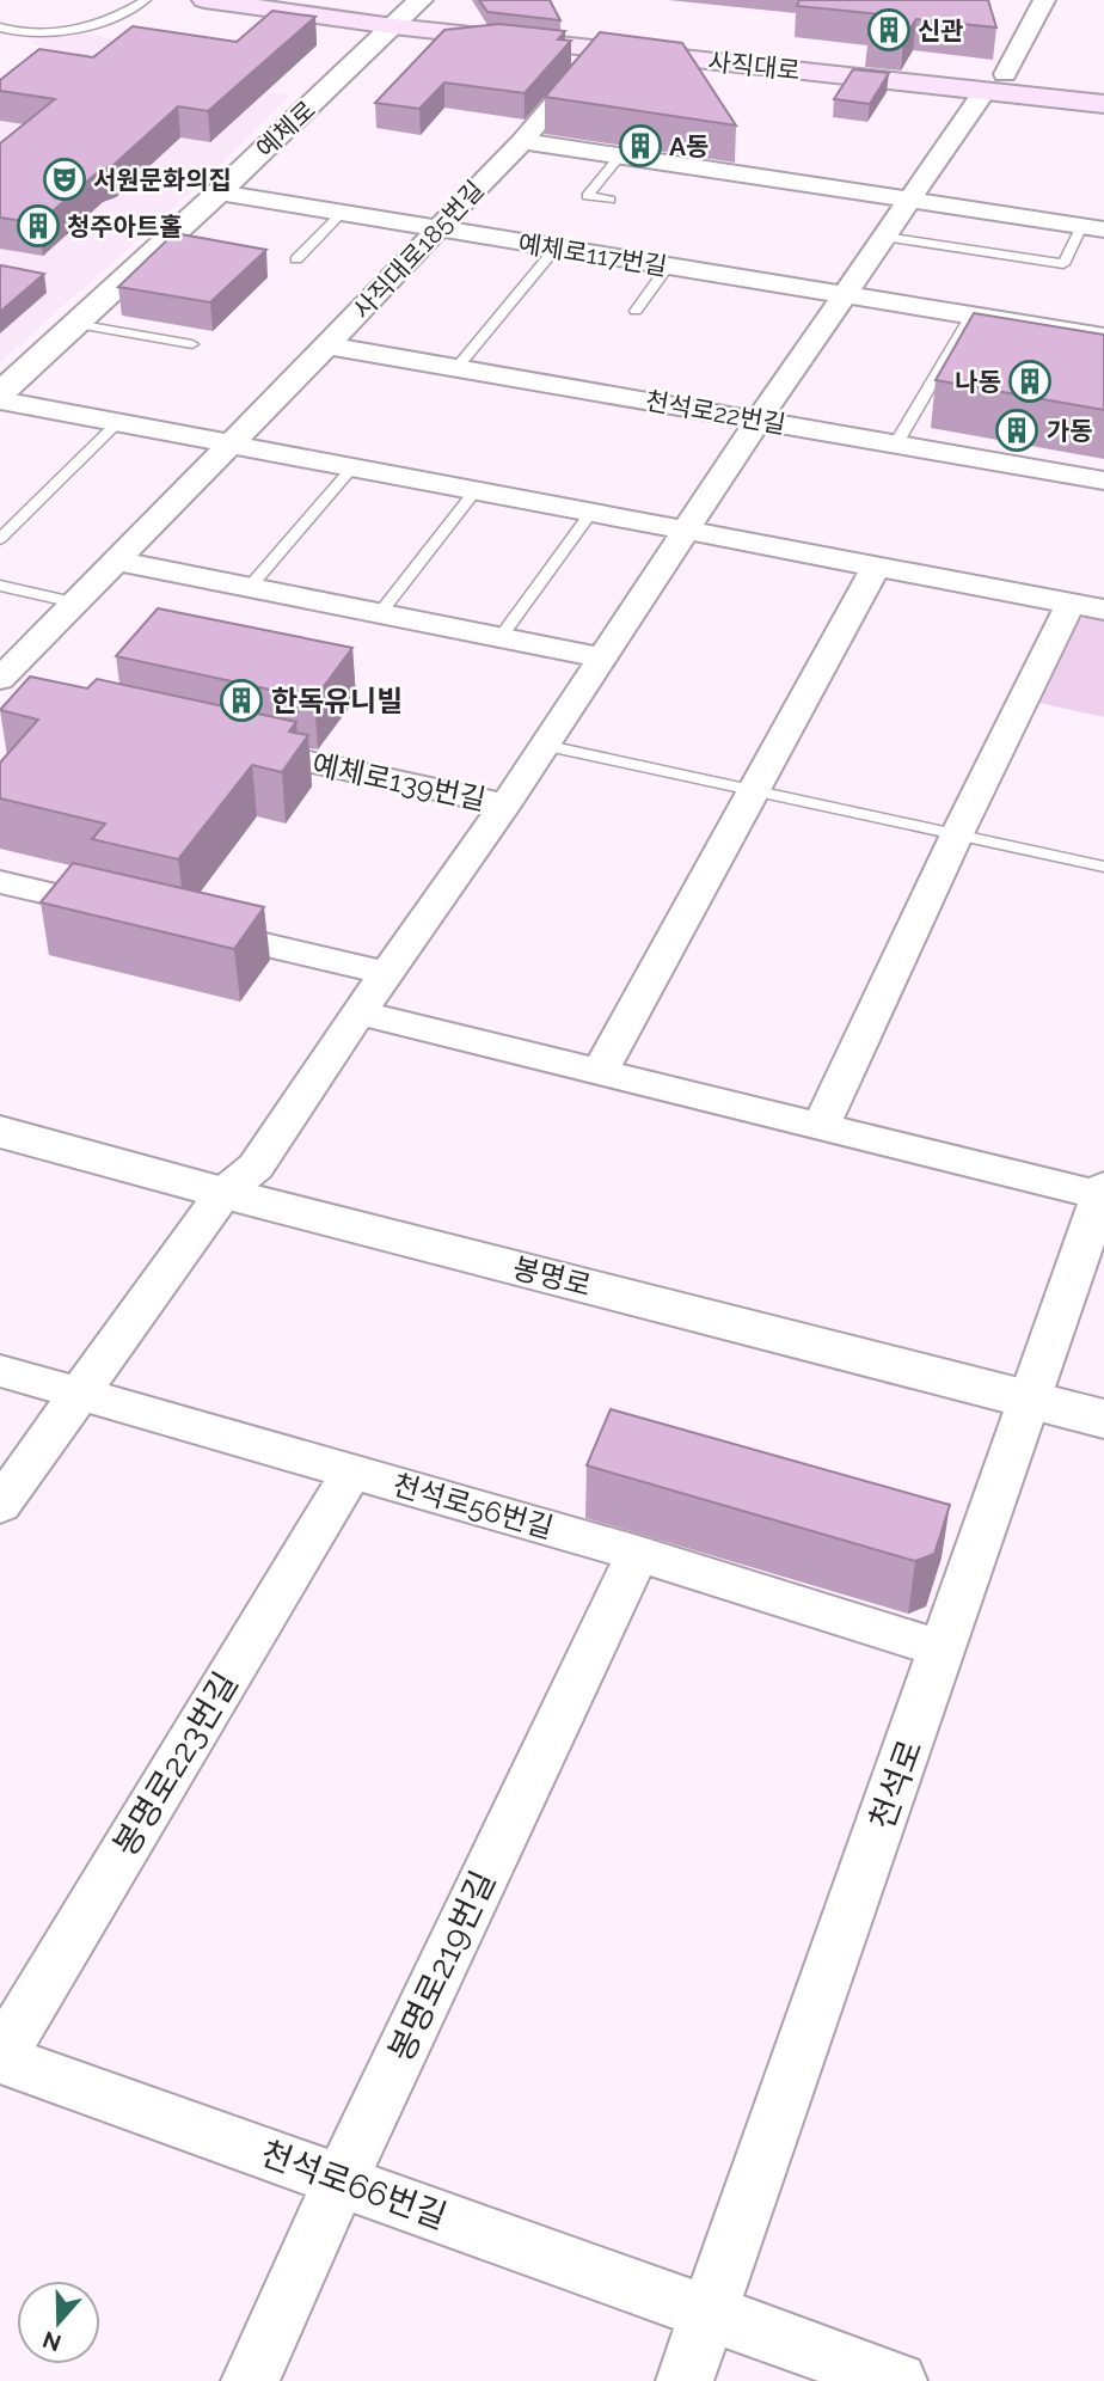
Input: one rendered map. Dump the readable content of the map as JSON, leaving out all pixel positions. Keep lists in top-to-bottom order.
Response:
{
  "streets": {
    "main road": ["사직대로"],
    "street": [
      "예체로",
      "사직대로185번길",
      "예체로117번길",
      "천석로22번길",
      "예체로139번길",
      "봉명로",
      "천석로56번길",
      "봉명로223번길",
      "천석로",
      "봉명로219번길",
      "천석로66번길"
    ]
  },
  "crossings": [
    ["사직대로", "예체로"],
    ["사직대로", "사직대로185번길"],
    ["예체로", "예체로117번길"],
    ["사직대로185번길", "예체로117번길"],
    ["사직대로185번길", "천석로22번길"],
    ["봉명로", "천석로"],
    ["천석로56번길", "봉명로223번길"],
    ["천석로56번길", "천석로"],
    ["천석로56번길", "봉명로219번길"],
    ["봉명로223번길", "천석로66번길"],
    ["천석로", "천석로66번길"],
    ["봉명로219번길", "천석로66번길"]
  ],
  "places": {
    "building": [
      "신관",
      "A동",
      "청주아트홀",
      "나동",
      "가동",
      "한독유니빌"
    ],
    "theatre": ["서원문화의집"]
  },
  "north": "bottom"
}
